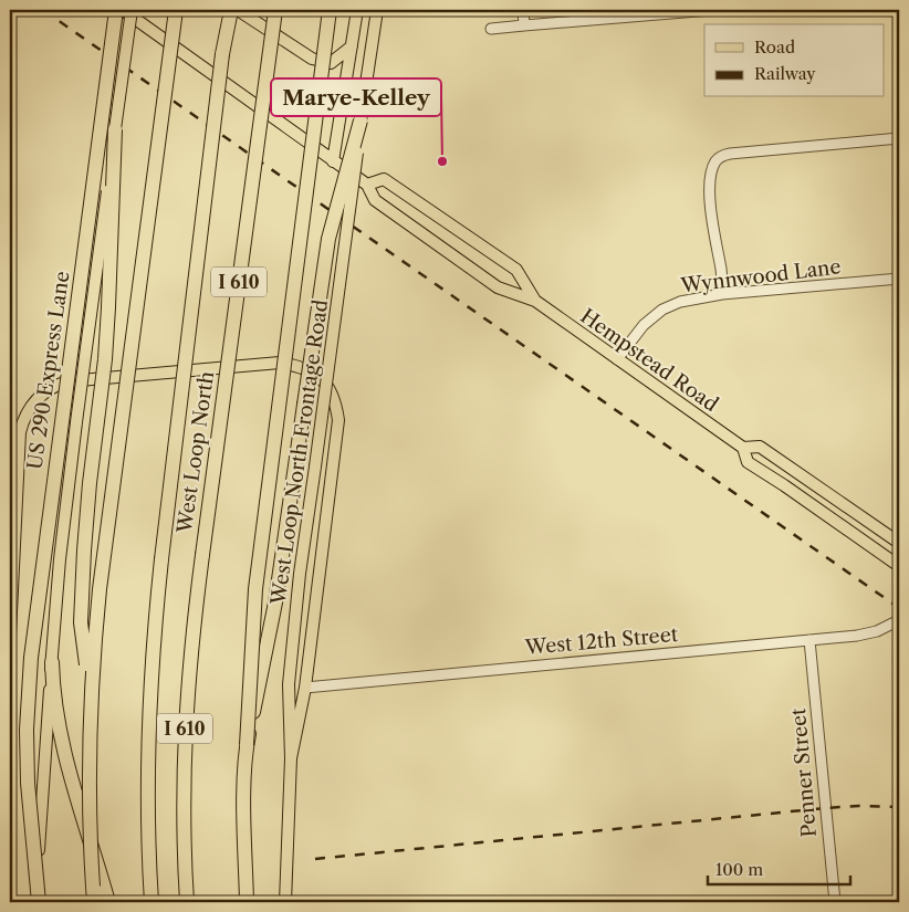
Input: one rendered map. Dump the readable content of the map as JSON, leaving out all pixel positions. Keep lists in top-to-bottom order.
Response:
{
  "streets": {
    "highway": ["I 610", "US 290 Express Lane", "West Loop North"],
    "main road": ["Hempstead Road", "West Loop North Frontage Road"],
    "street": ["Wynnwood Lane", "West 12th Street", "Penner Street"]
  },
  "crossings": [
    ["Wynnwood Lane", "Hempstead Road"],
    ["West 12th Street", "Penner Street"]
  ],
  "places": ["Marye-Kelley"],
  "legend": ["Road", "Railway"],
  "scale_bar": "100 m"
}
